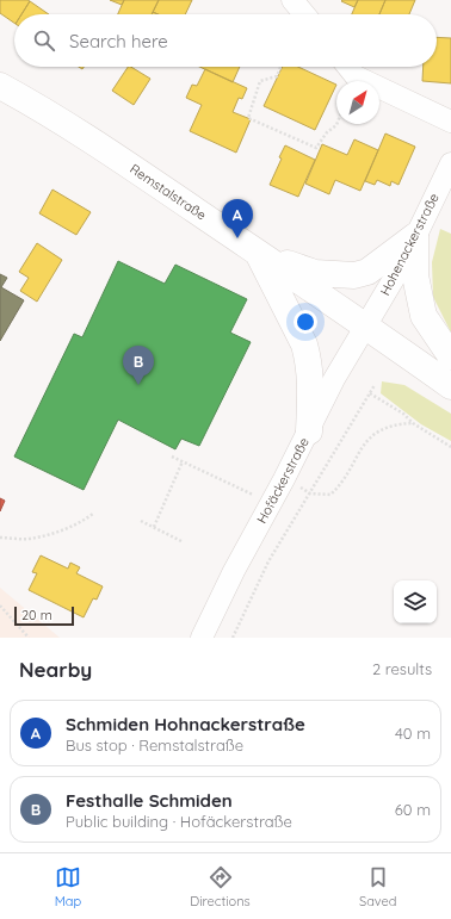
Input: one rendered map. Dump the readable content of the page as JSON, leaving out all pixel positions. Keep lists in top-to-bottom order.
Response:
{
  "streets": {
    "street": ["Remstalstraße", "Hohenackerstraße", "Hofäckerstraße"]
  },
  "crossings": [
    ["Remstalstraße", "Hohenackerstraße"],
    ["Remstalstraße", "Hofäckerstraße"],
    ["Hohenackerstraße", "Hofäckerstraße"]
  ],
  "scale_bar": "20 m",
  "north": "top right",
  "page": {
    "search": "Search here",
    "pins": ["A", "B"],
    "scale": "20 m",
    "heading": ["Nearby", "2 results"],
    "list": [
      {
        "mark": "A",
        "name": "Schmiden Hohnackerstraße",
        "note": "Bus stop · Remstalstraße",
        "value": "40 m"
      },
      {
        "mark": "B",
        "name": "Festhalle Schmiden",
        "note": "Public building · Hofäckerstraße",
        "value": "60 m"
      }
    ],
    "nav": ["Map", "Directions", "Saved"]
  }
}
